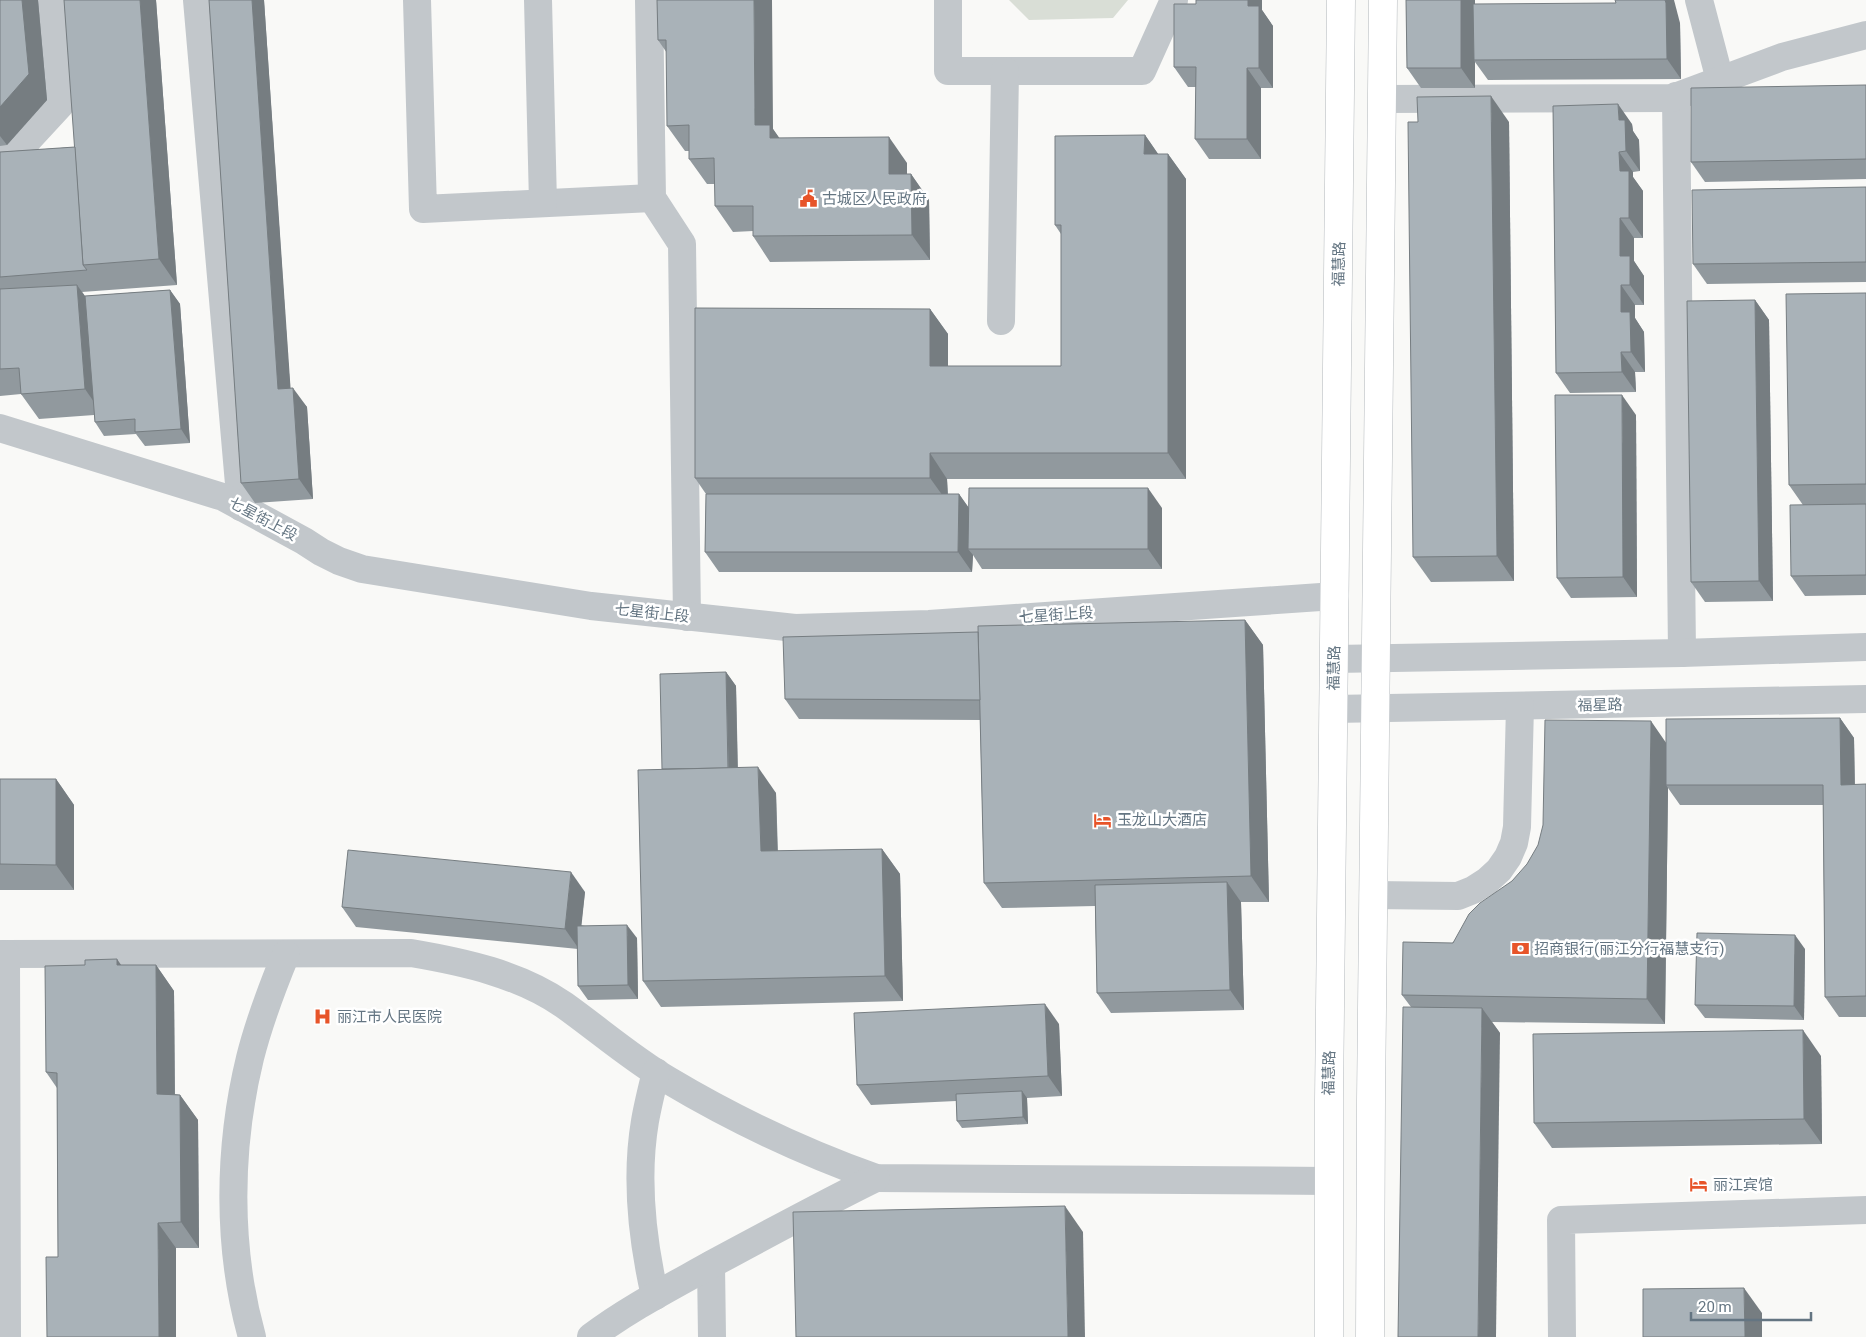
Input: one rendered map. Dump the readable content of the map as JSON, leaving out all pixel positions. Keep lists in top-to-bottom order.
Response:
{
  "streets": {
    "main road": ["福慧路"],
    "street": ["七星街上段", "福星路"]
  },
  "crossings": [
    ["福慧路", "七星街上段"],
    ["福慧路", "福星路"]
  ],
  "places": {
    "public building": ["古城区人民政府"],
    "hotel": ["玉龙山大酒店", "丽江宾馆"],
    "bank": ["招商银行(丽江分行福慧支行)"],
    "hospital": ["丽江市人民医院"]
  },
  "scale_bar": "20 m"
}
